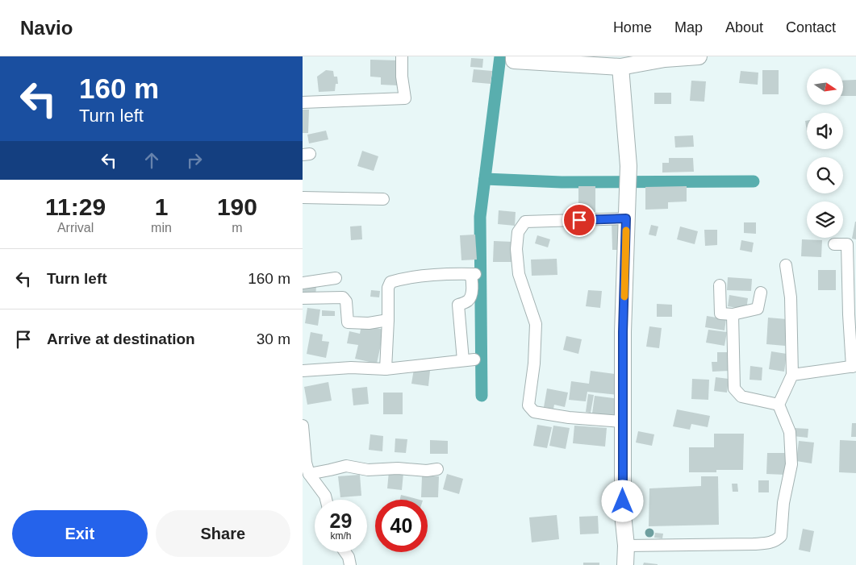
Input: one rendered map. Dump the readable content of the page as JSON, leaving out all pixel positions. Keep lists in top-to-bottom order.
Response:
{
  "north": "right",
  "page": {
    "header": "Navio",
    "nav": [
      "Home",
      "Map",
      "About",
      "Contact"
    ],
    "turn": ["160 m", "Turn left"],
    "eta": [
      "11:29",
      "Arrival",
      "1",
      "min",
      "190",
      "m"
    ],
    "list": [
      {
        "name": "Turn left",
        "value": "160 m"
      },
      {
        "name": "Arrive at destination",
        "value": "30 m"
      }
    ],
    "speed": "29 km/h",
    "limit": "40",
    "buttons": ["Exit", "Share"]
  }
}
